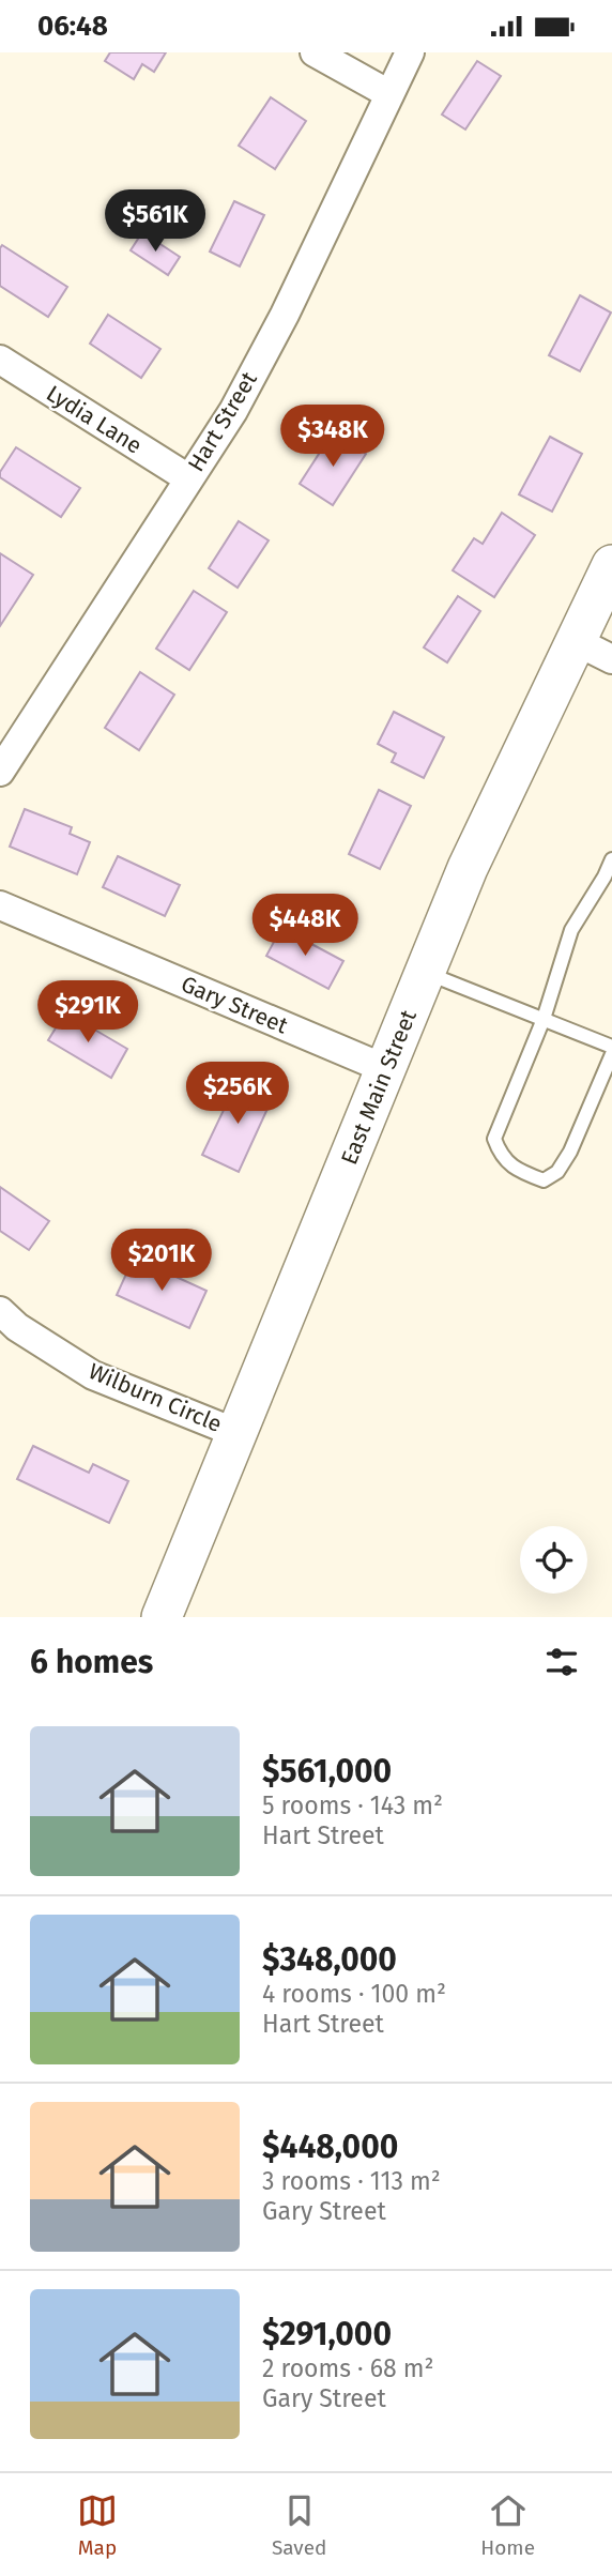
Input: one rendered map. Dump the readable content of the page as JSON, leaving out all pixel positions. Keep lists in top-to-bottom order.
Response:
{
  "streets": {
    "main road": ["East Main Street"],
    "street": [
      "Lydia Lane",
      "Hart Street",
      "Gary Street",
      "Wilburn Circle"
    ]
  },
  "crossings": [
    ["Lydia Lane", "Hart Street"],
    ["Gary Street", "East Main Street"],
    ["East Main Street", "Wilburn Circle"]
  ],
  "page": {
    "status": "06:48",
    "price": [
      "$561K",
      "$348K",
      "$448K",
      "$291K",
      "$256K",
      "$201K"
    ],
    "heading": "6 homes",
    "list": [
      {
        "name": "$561,000",
        "note": "5 rooms · 143 m² · Hart Street"
      },
      {
        "name": "$348,000",
        "note": "4 rooms · 100 m² · Hart Street"
      },
      {
        "name": "$448,000",
        "note": "3 rooms · 113 m² · Gary Street"
      },
      {
        "name": "$291,000",
        "note": "2 rooms · 68 m² · Gary Street"
      }
    ],
    "tabs": ["Map", "Saved", "Home"]
  }
}
